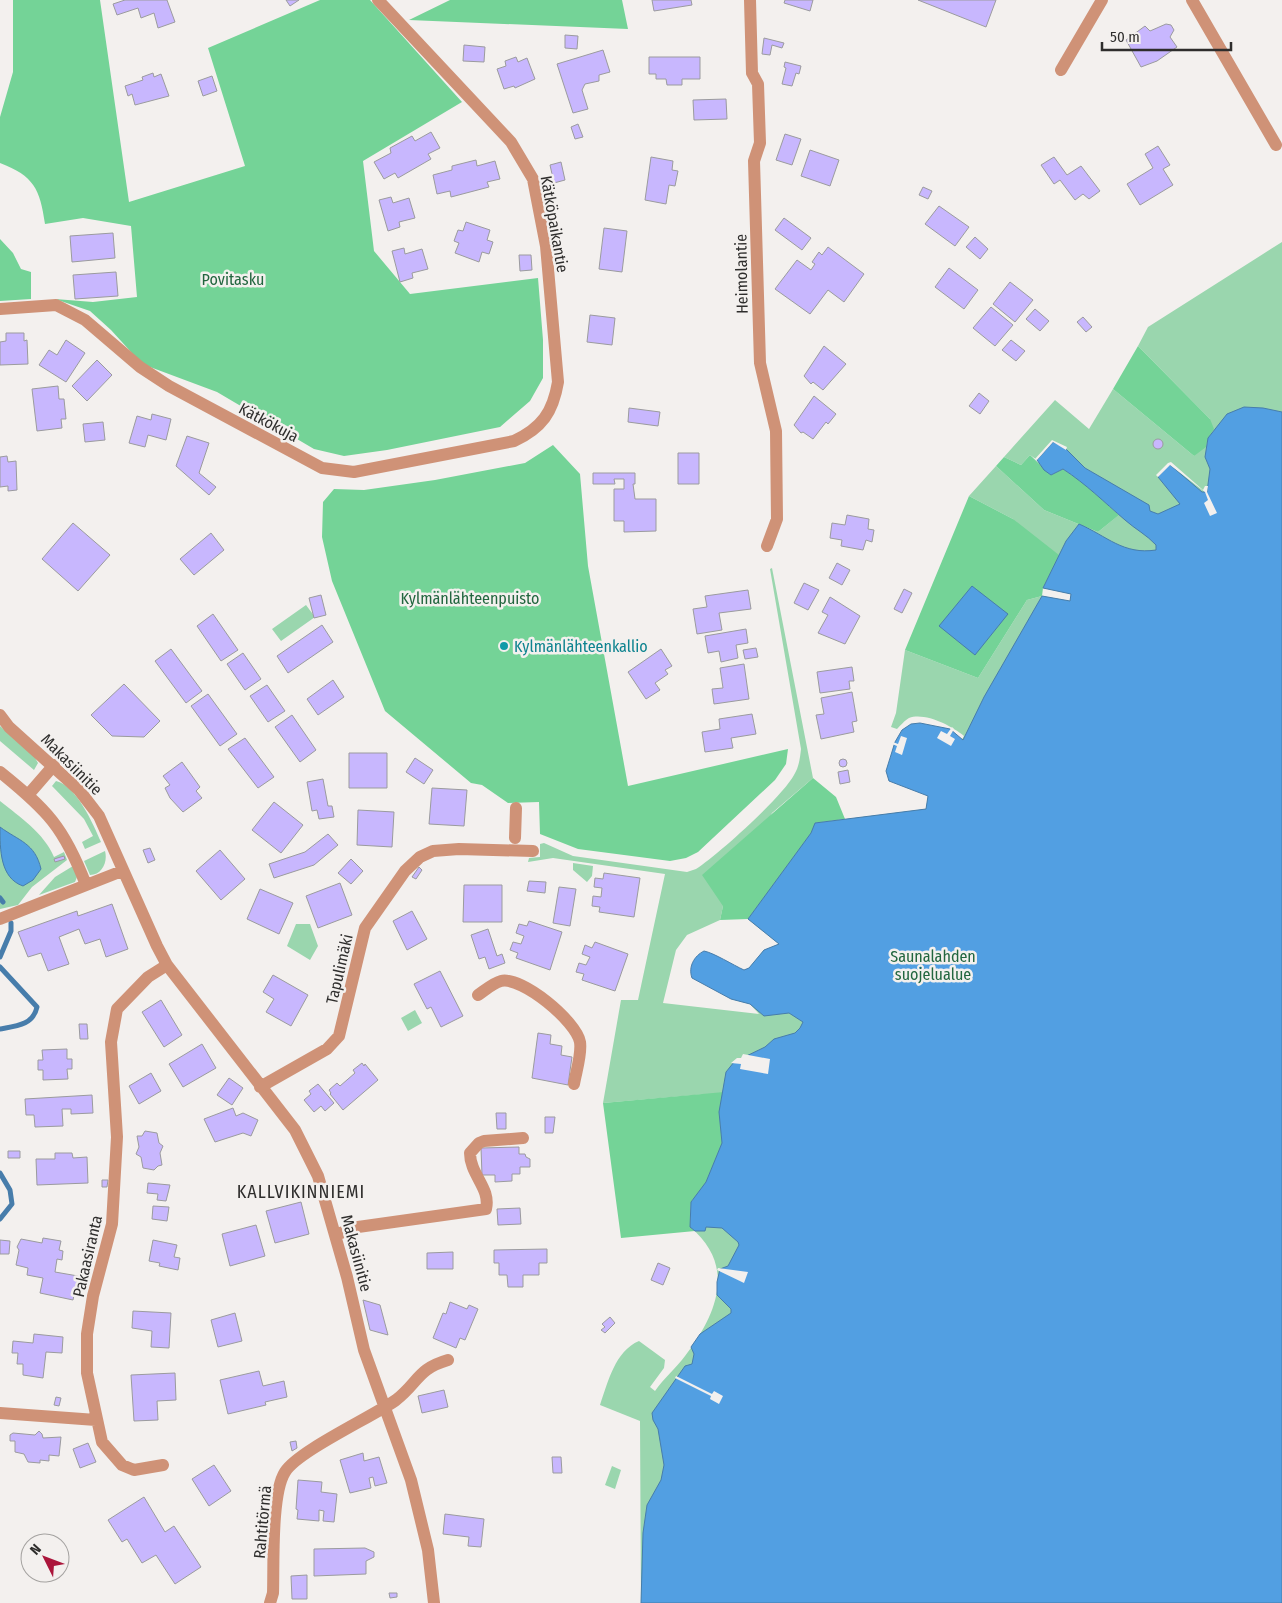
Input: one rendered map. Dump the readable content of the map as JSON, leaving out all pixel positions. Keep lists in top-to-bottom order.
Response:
{
  "streets": {
    "street": [
      "Kätköpaikantie",
      "Heimolantie",
      "Kätkökuja",
      "Makasiinitie",
      "Tapulimäki",
      "Pakaasiranta",
      "Rahtitörmä"
    ]
  },
  "crossings": [
    ["Kätköpaikantie", "Kätkökuja"],
    ["Makasiinitie", "Tapulimäki"],
    ["Makasiinitie", "Pakaasiranta"],
    ["Makasiinitie", "Rahtitörmä"]
  ],
  "districts": ["KALLVIKINNIEMI"],
  "parks": ["Povitasku", "Kylmänlähteenpuisto", "Saunalahden suojelualue"],
  "places": ["Kylmänlähteenkallio"],
  "scale_bar": "50 m",
  "north": "top left"
}
